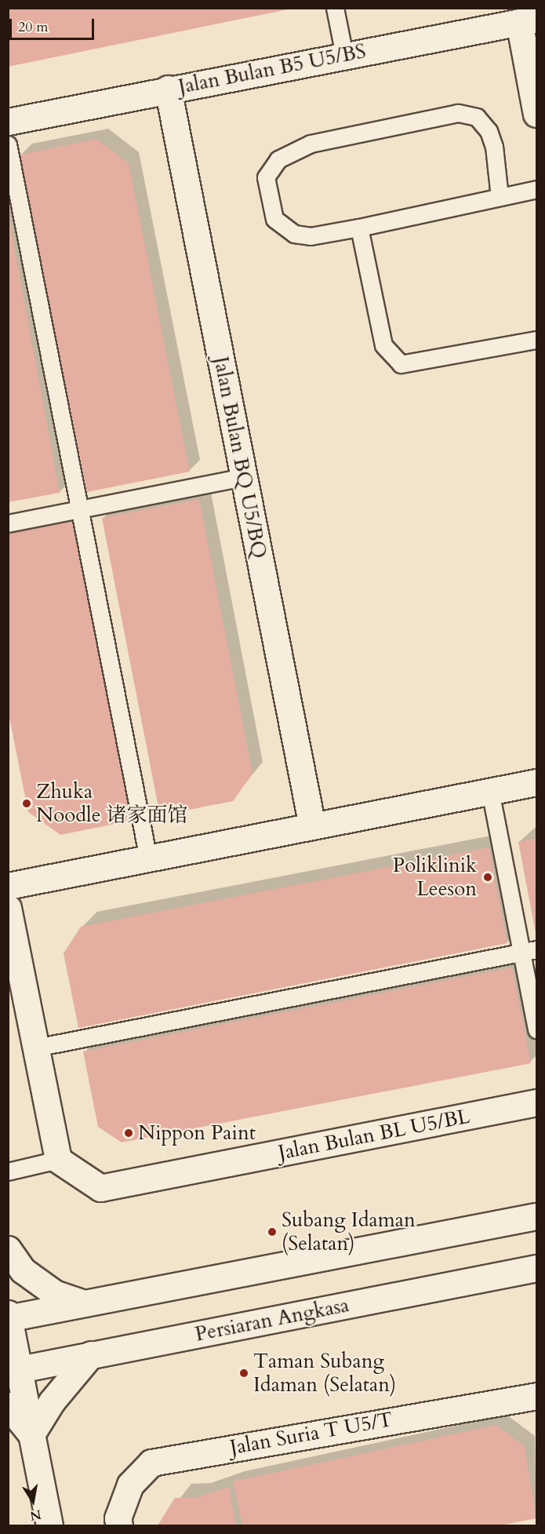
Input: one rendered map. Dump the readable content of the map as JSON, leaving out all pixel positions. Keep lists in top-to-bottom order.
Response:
{
  "streets": {
    "street": [
      "Jalan Bulan B5 U5/BS",
      "Jalan Bulan BQ U5/BQ",
      "Jalan Bulan BL U5/BL",
      "Persiaran Angkasa",
      "Jalan Suria T U5/T"
    ]
  },
  "crossings": [
    ["Jalan Bulan B5 U5/BS", "Jalan Bulan BQ U5/BQ"]
  ],
  "places": [
    "Zhuka Noodle 诸家面馆",
    "Poliklinik Leeson",
    "Nippon Paint",
    "Subang Idaman (Selatan)",
    "Taman Subang Idaman (Selatan)"
  ],
  "scale_bar": "20 m",
  "north": "bottom"
}
